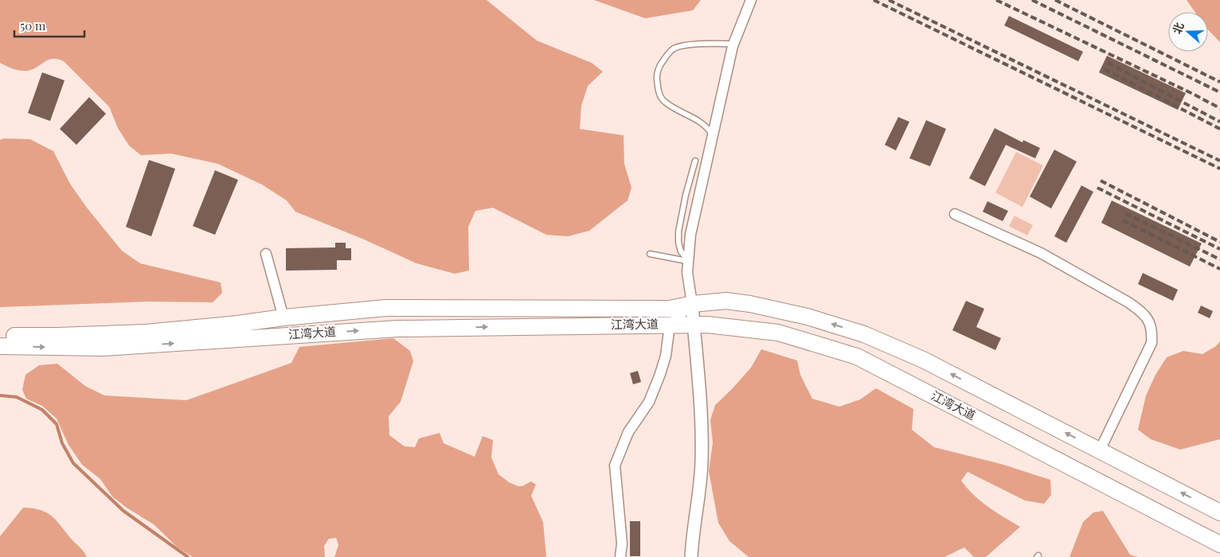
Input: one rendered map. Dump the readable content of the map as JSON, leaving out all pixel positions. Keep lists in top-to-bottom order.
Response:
{
  "streets": {
    "highway": ["江湾大道"]
  },
  "scale_bar": "50 m",
  "north": "left"
}
